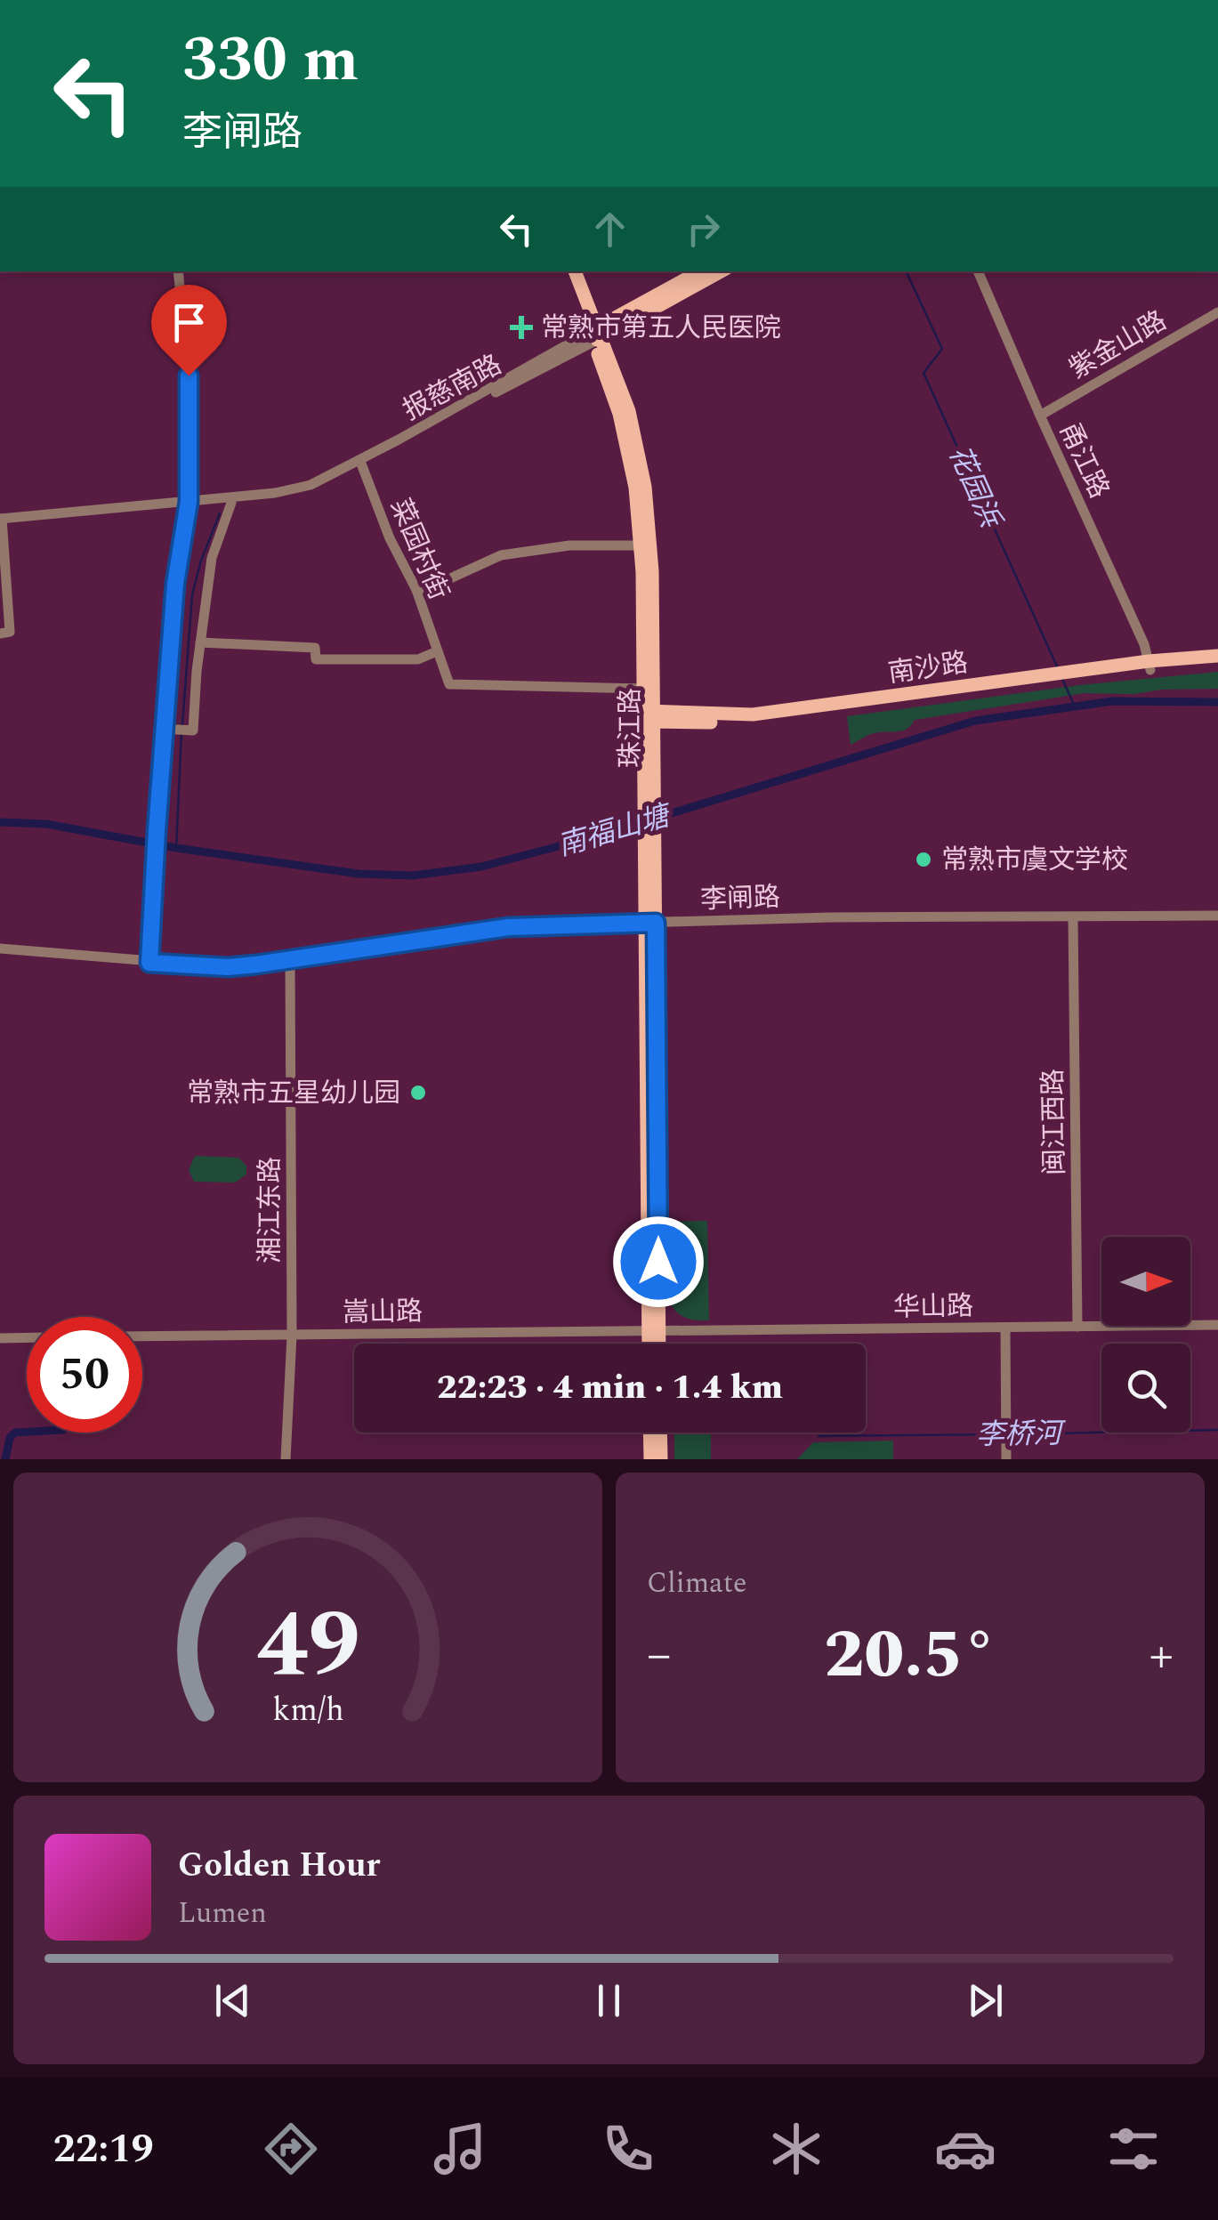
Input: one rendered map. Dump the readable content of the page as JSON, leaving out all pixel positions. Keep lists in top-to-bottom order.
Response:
{
  "streets": {
    "main road": ["报慈南路", "南沙路", "珠江路"],
    "street": [
      "紫金山路",
      "甬江路",
      "菜园村街",
      "李闸路",
      "闽江西路",
      "湘江东路",
      "华山路",
      "嵩山路"
    ]
  },
  "crossings": [
    ["紫金山路", "甬江路"],
    ["报慈南路", "菜园村街"],
    ["报慈南路", "珠江路"],
    ["甬江路", "南沙路"],
    ["菜园村街", "珠江路"],
    ["南沙路", "珠江路"],
    ["珠江路", "李闸路"],
    ["珠江路", "华山路"],
    ["珠江路", "嵩山路"],
    ["李闸路", "闽江西路"],
    ["李闸路", "湘江东路"],
    ["闽江西路", "华山路"],
    ["湘江东路", "嵩山路"],
    ["华山路", "嵩山路"]
  ],
  "water": ["花园浜", "南福山塘", "李桥河"],
  "places": {
    "health": ["常熟市第五人民医院"],
    "other": ["常熟市虞文学校", "常熟市五星幼儿园"]
  },
  "north": "right",
  "page": {
    "turn": ["330 m", "李闸路"],
    "limit": "50",
    "trip": "22:23 · 4 min · 1.4 km",
    "tile": "Climate",
    "heat": ["−", "20.5°", "+"],
    "song": ["Golden Hour", "Lumen"],
    "tabs": "22:19",
    "gauge": ["49", "km/h"]
  }
}
